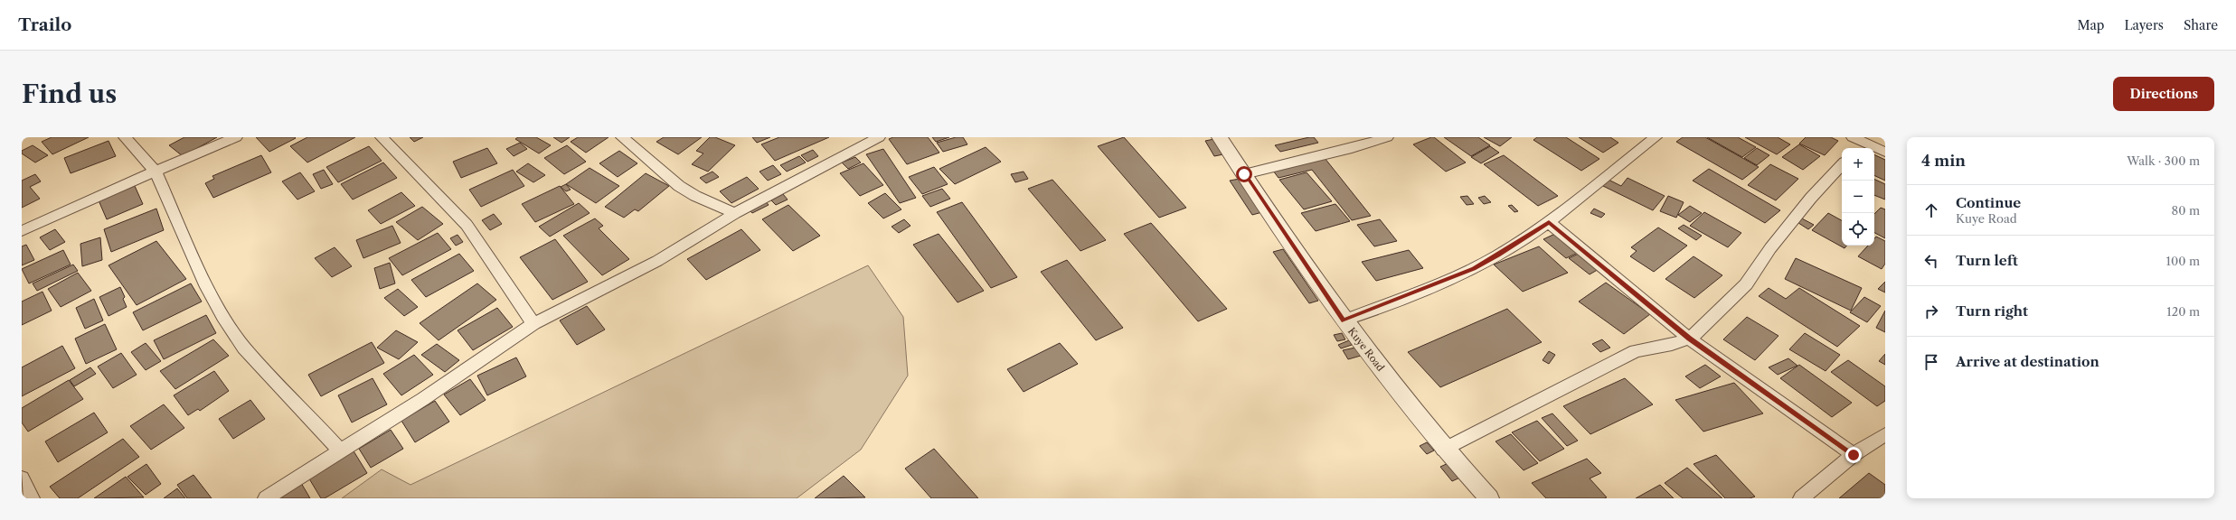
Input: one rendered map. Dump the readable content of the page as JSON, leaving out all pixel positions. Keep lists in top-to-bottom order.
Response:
{
  "streets": {
    "street": ["Kuye Road"]
  },
  "page": {
    "header": "Trailo",
    "nav": ["Map", "Layers", "Share"],
    "buttons": "Directions",
    "title": "Find us",
    "heading": ["4 min", "Walk · 300 m"],
    "map_buttons": ["+", "−"],
    "list": [
      ["Continue", "Kuye Road", "80 m"],
      ["Turn left", "100 m"],
      ["Turn right", "120 m"],
      "Arrive at destination"
    ]
  }
}
